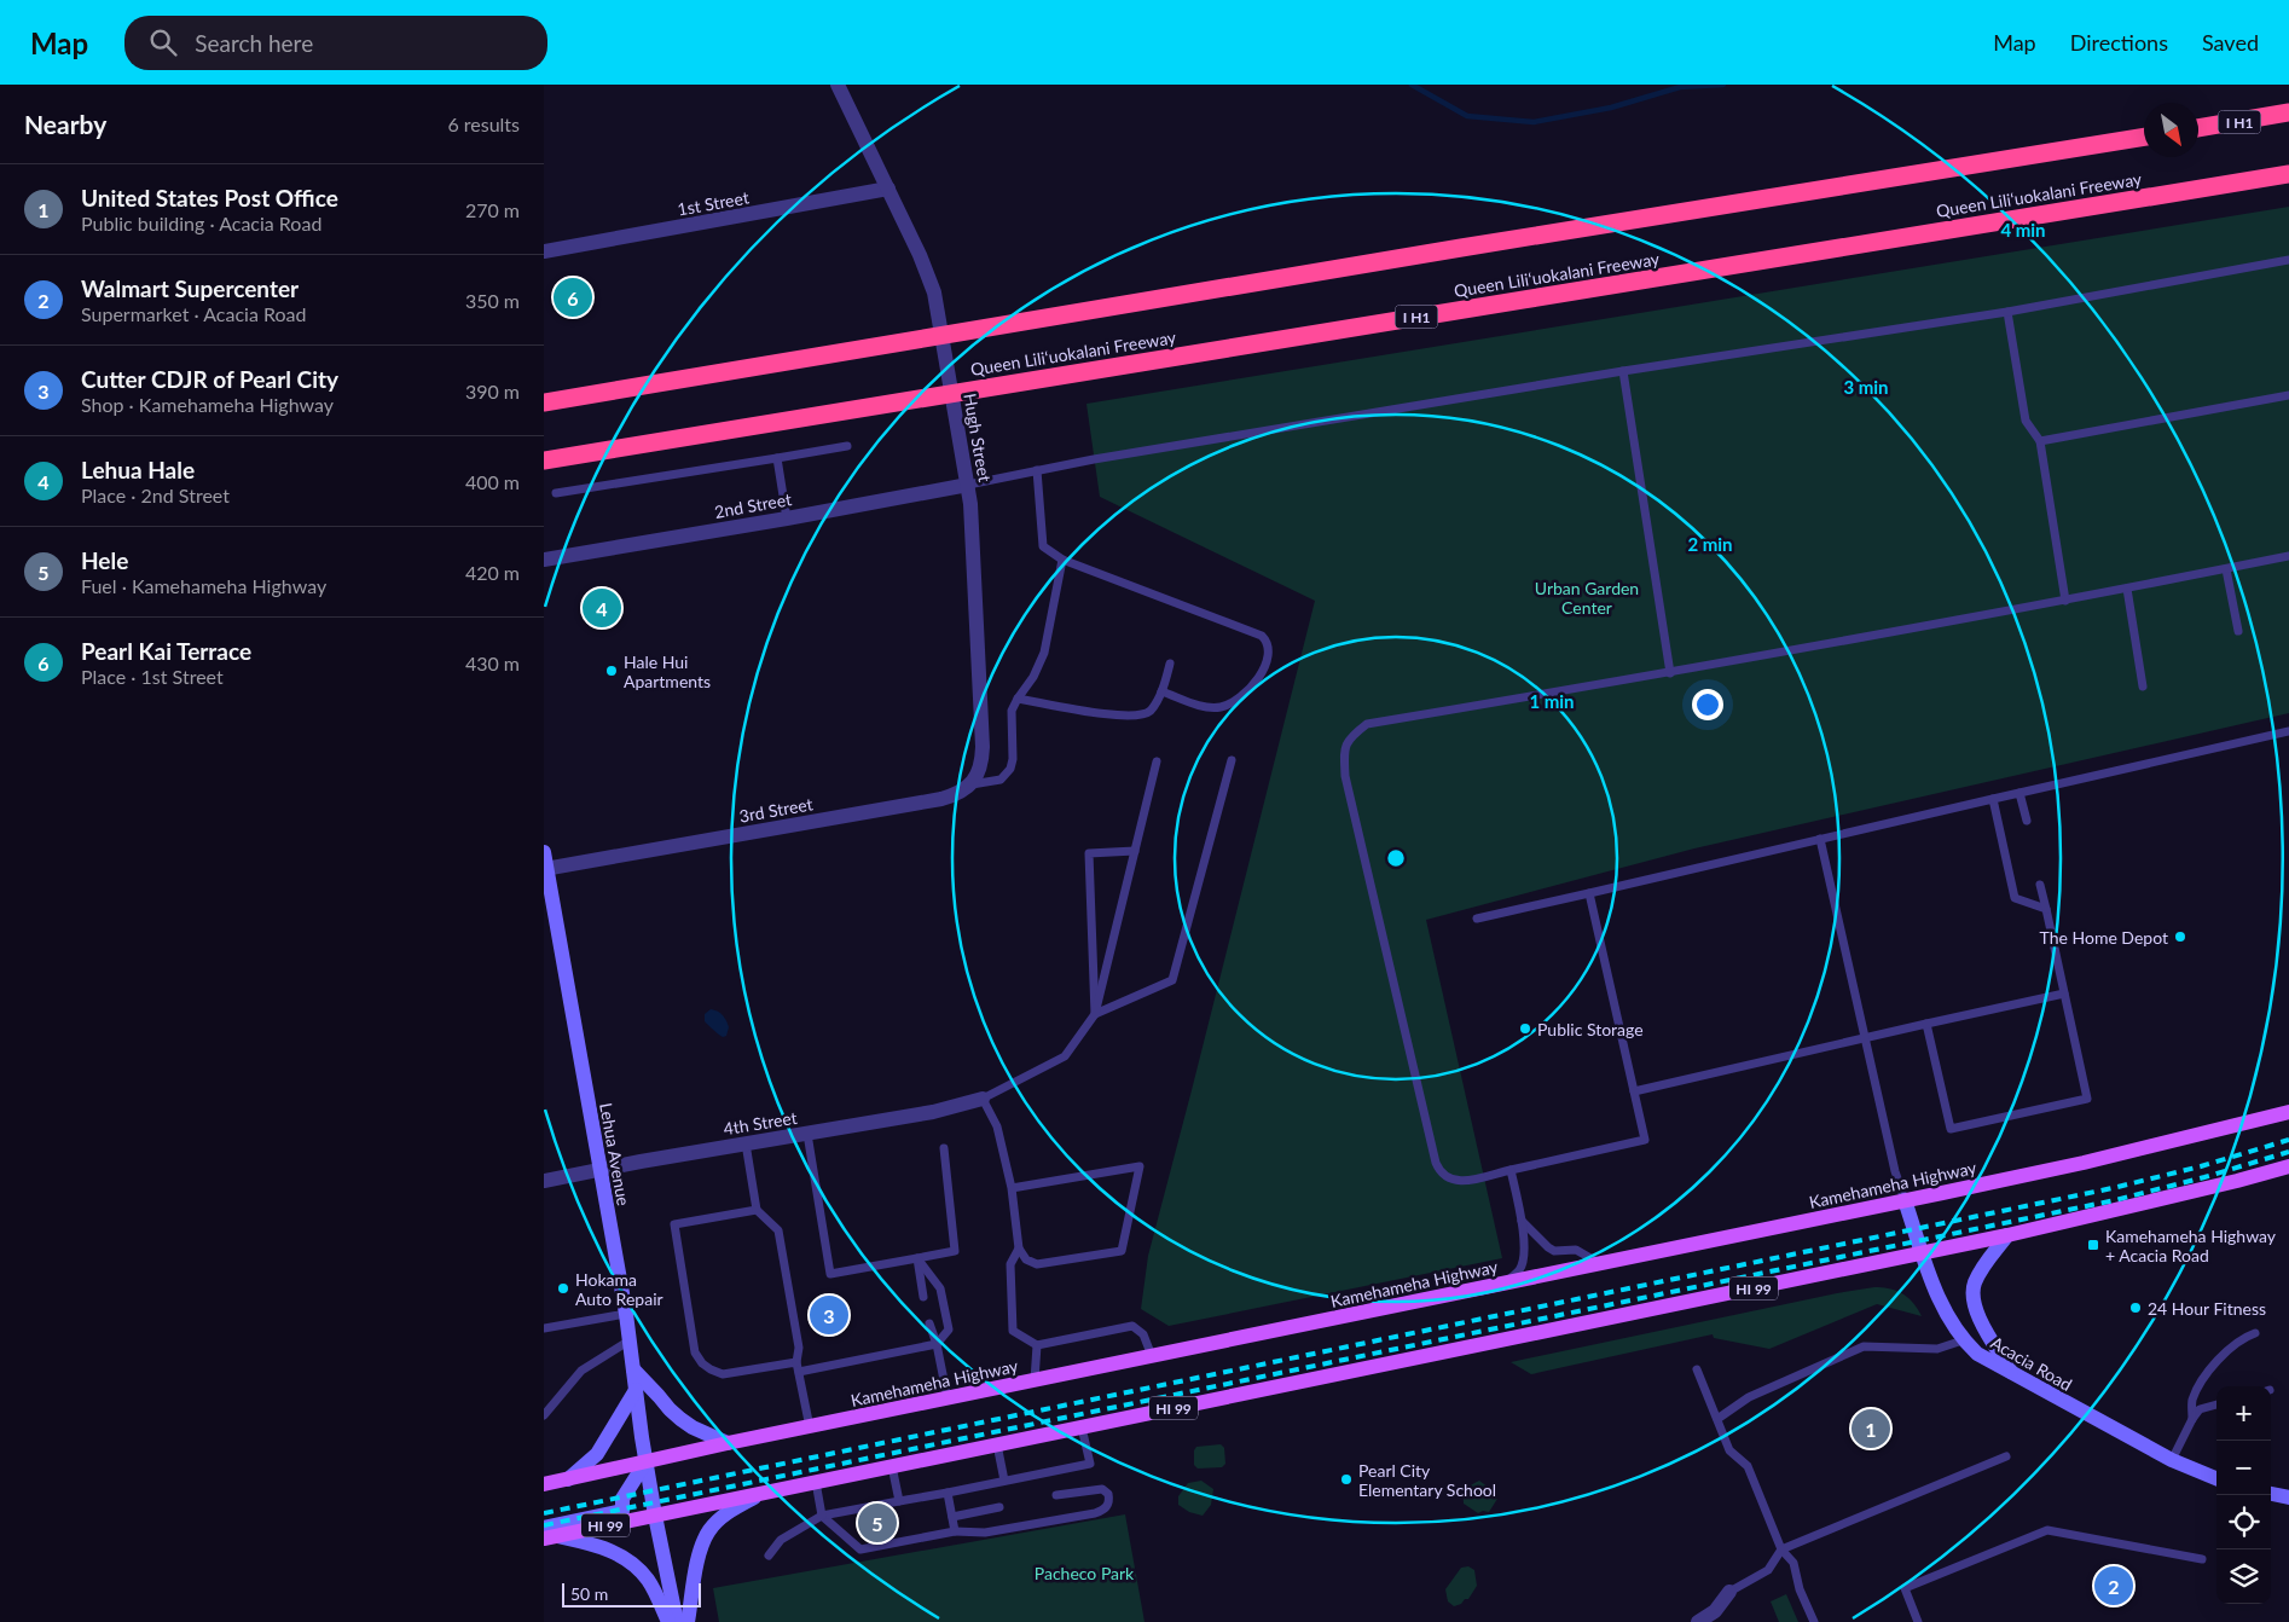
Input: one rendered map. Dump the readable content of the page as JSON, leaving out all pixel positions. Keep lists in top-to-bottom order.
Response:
{
  "streets": {
    "highway": ["I H1", "Queen Liliʻuokalani Freeway"],
    "main road": [
      "Lehua Avenue",
      "Kamehameha Highway",
      "HI 99",
      "Acacia Road"
    ],
    "street": [
      "1st Street",
      "Hugh Street",
      "2nd Street",
      "3rd Street",
      "4th Street"
    ]
  },
  "crossings": [
    ["1st Street", "Hugh Street"],
    ["Hugh Street", "2nd Street"],
    ["Hugh Street", "3rd Street"],
    ["3rd Street", "Lehua Avenue"],
    ["4th Street", "Lehua Avenue"],
    ["Lehua Avenue", "Kamehameha Highway"],
    ["Lehua Avenue", "HI 99"],
    ["Kamehameha Highway", "Acacia Road"],
    ["HI 99", "Acacia Road"]
  ],
  "parks": ["Urban Garden Center", "Pacheco Park"],
  "places": {
    "other": [
      "Hale Hui Apartments",
      "The Home Depot",
      "Public Storage",
      "Hokama Auto Repair",
      "24 Hour Fitness",
      "Pearl City Elementary School"
    ],
    "transit": ["Kamehameha Highway + Acacia Road"]
  },
  "scale_bar": "50 m",
  "north": "bottom right",
  "page": {
    "header": "Map",
    "search": "Search here",
    "nav": ["Map", "Directions", "Saved"],
    "heading": ["Nearby", "6 results"],
    "list": [
      {
        "mark": "1",
        "name": "United States Post Office",
        "note": "Public building · Acacia Road",
        "value": "270 m"
      },
      {
        "mark": "2",
        "name": "Walmart Supercenter",
        "note": "Supermarket · Acacia Road",
        "value": "350 m"
      },
      {
        "mark": "3",
        "name": "Cutter CDJR of Pearl City",
        "note": "Shop · Kamehameha Highway",
        "value": "390 m"
      },
      {
        "mark": "4",
        "name": "Lehua Hale",
        "note": "Place · 2nd Street",
        "value": "400 m"
      },
      {
        "mark": "5",
        "name": "Hele",
        "note": "Fuel · Kamehameha Highway",
        "value": "420 m"
      },
      {
        "mark": "6",
        "name": "Pearl Kai Terrace",
        "note": "Place · 1st Street",
        "value": "430 m"
      }
    ],
    "pins": [
      "6",
      "4",
      "3",
      "1",
      "5",
      "2"
    ],
    "map_buttons": ["+", "−"],
    "scale": "50 m"
  },
  "rings": [
    "4 min",
    "3 min",
    "2 min",
    "1 min"
  ]
}
